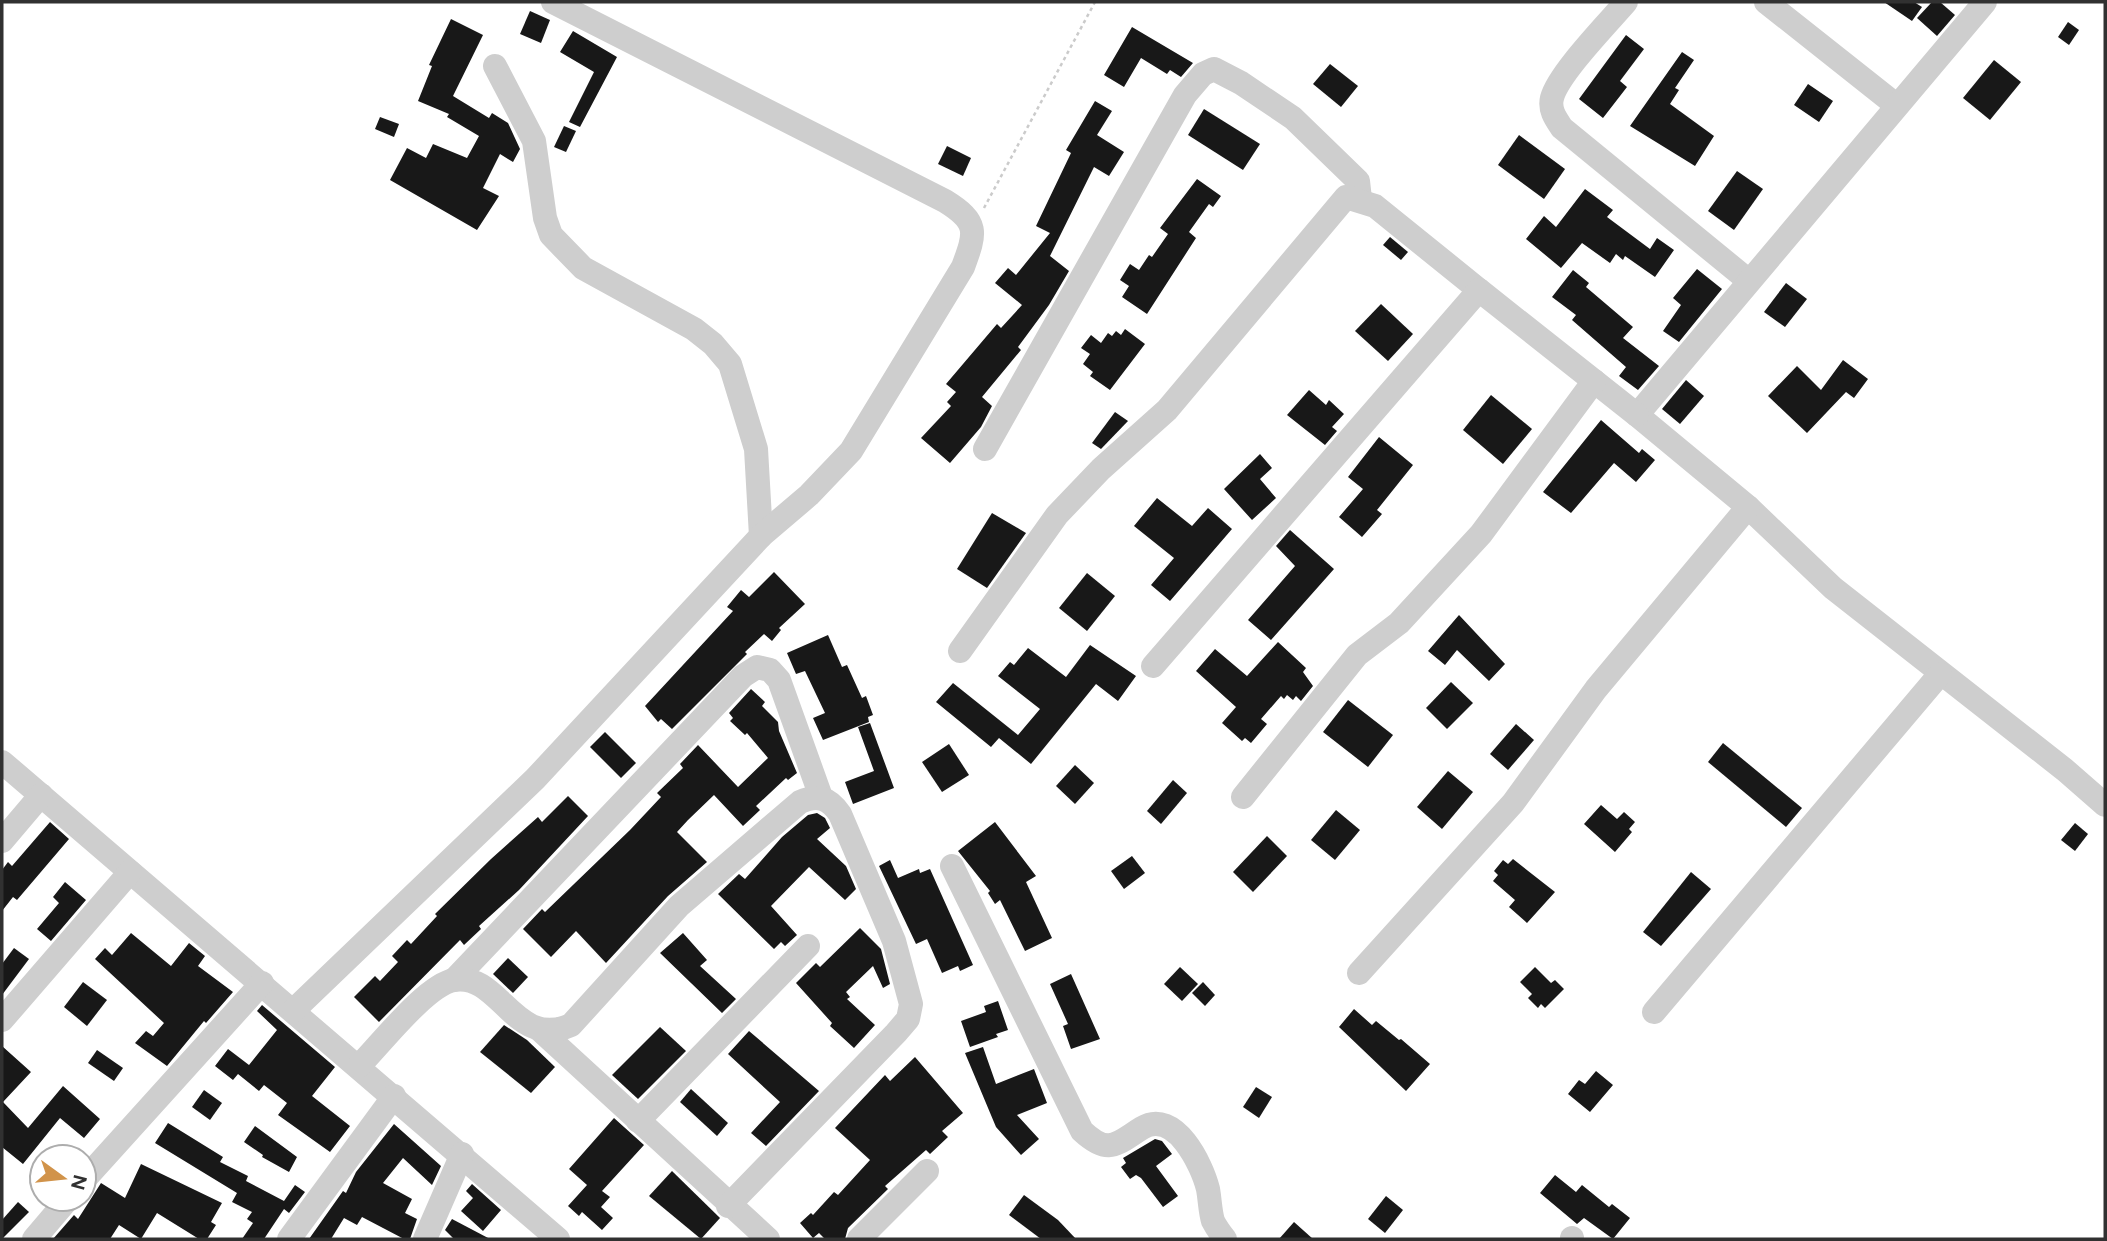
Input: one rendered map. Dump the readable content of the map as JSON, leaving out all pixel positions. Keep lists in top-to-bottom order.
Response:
{
  "north": "right"
}
